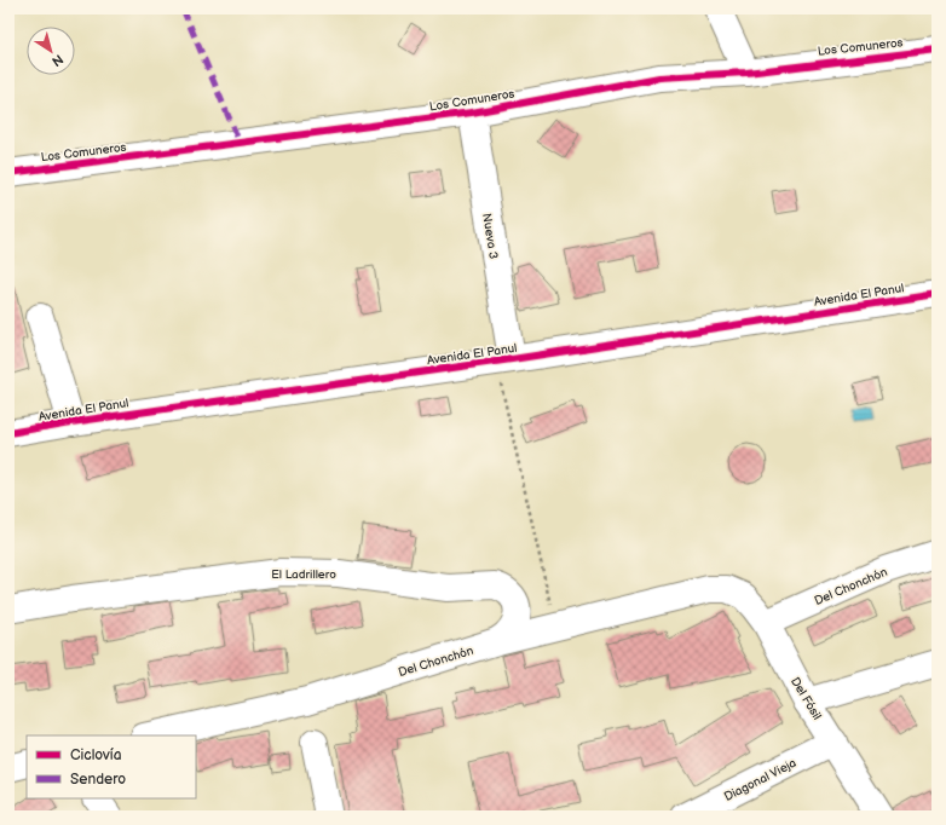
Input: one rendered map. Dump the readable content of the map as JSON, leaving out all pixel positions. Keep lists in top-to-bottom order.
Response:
{
  "streets": {
    "street": [
      "Los Comuneros",
      "Nueva 3",
      "Avenida El Panul",
      "El Ladrillero",
      "Del Chonchón",
      "Del Fósil",
      "Diagonal Vieja"
    ]
  },
  "crossings": [
    ["Los Comuneros", "Nueva 3"],
    ["Nueva 3", "Avenida El Panul"],
    ["El Ladrillero", "Del Chonchón"],
    ["Del Chonchón", "Del Fósil"],
    ["Del Fósil", "Diagonal Vieja"]
  ],
  "legend": ["Ciclovía", "Sendero"],
  "north": "bottom right"
}
